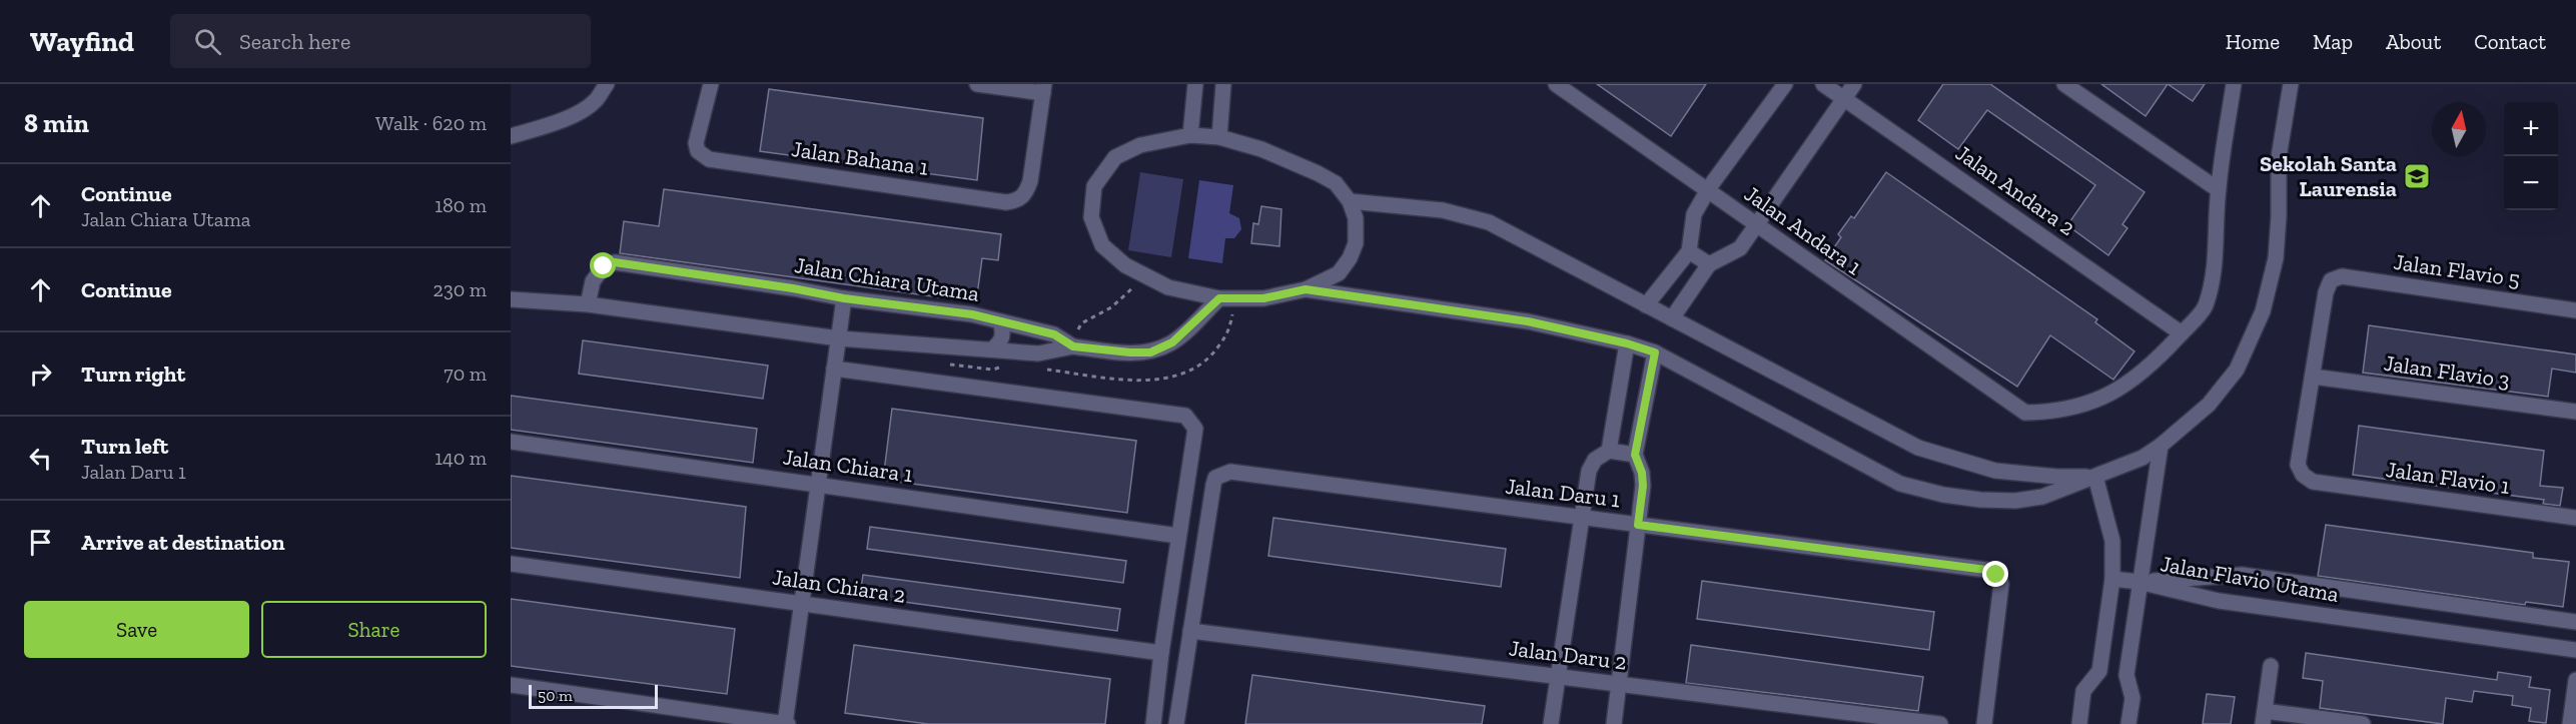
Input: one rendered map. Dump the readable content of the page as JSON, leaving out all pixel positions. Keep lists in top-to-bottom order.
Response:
{
  "streets": {
    "street": [
      "Jalan Bahana 1",
      "Jalan Andara 2",
      "Jalan Andara 1",
      "Jalan Flavio 5",
      "Jalan Chiara Utama",
      "Jalan Flavio 3",
      "Jalan Chiara 1",
      "Jalan Flavio 1",
      "Jalan Daru 1",
      "Jalan Flavio Utama",
      "Jalan Chiara 2",
      "Jalan Daru 2"
    ]
  },
  "crossings": [
    ["Jalan Andara 2", "Jalan Andara 1"],
    ["Jalan Flavio 5", "Jalan Flavio 3"],
    ["Jalan Flavio 5", "Jalan Flavio 1"],
    ["Jalan Flavio 3", "Jalan Flavio 1"],
    ["Jalan Daru 1", "Jalan Daru 2"]
  ],
  "places": {
    "school or university": ["Sekolah Santa Laurensia"]
  },
  "scale_bar": "50 m",
  "north": "top",
  "page": {
    "header": "Wayfind",
    "search": "Search here",
    "nav": [
      "Home",
      "Map",
      "About",
      "Contact"
    ],
    "heading": ["8 min", "Walk · 620 m"],
    "map_buttons": ["+", "−"],
    "list": [
      ["Continue", "Jalan Chiara Utama", "180 m"],
      ["Continue", "230 m"],
      ["Turn right", "70 m"],
      ["Turn left", "Jalan Daru 1", "140 m"],
      "Arrive at destination"
    ],
    "buttons": ["Save", "Share"],
    "scale": "50 m"
  }
}
